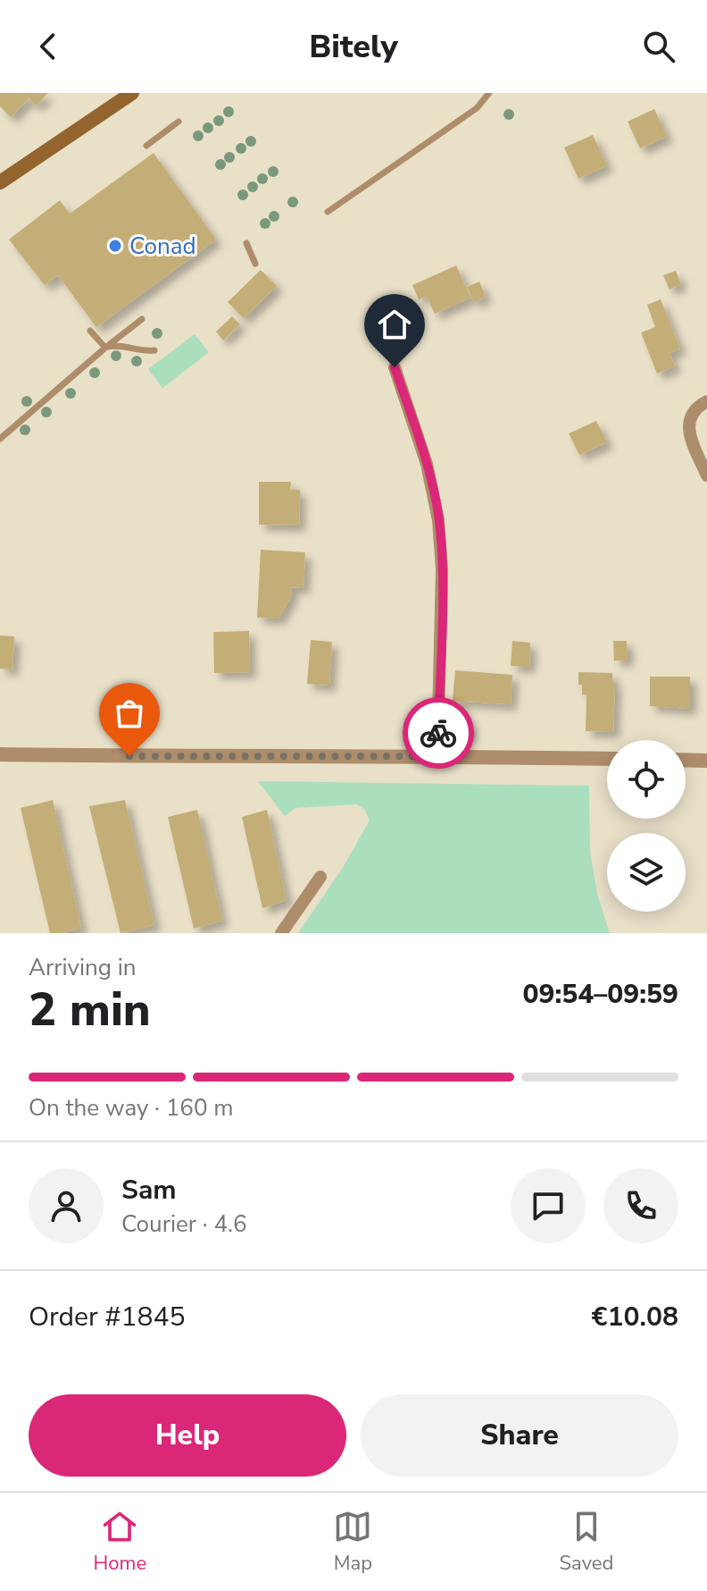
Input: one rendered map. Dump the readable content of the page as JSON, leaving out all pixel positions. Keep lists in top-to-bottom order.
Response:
{
  "places": ["Conad"],
  "page": {
    "header": "Bitely",
    "heading": ["2 min", "Arriving in", "09:54–09:59"],
    "panel": [
      "Sam",
      "Courier · 4.6",
      "Order #1845",
      "€10.08"
    ],
    "bar": "On the way · 160 m",
    "buttons": ["Help", "Share"],
    "tabs": ["Home", "Map", "Saved"]
  }
}
